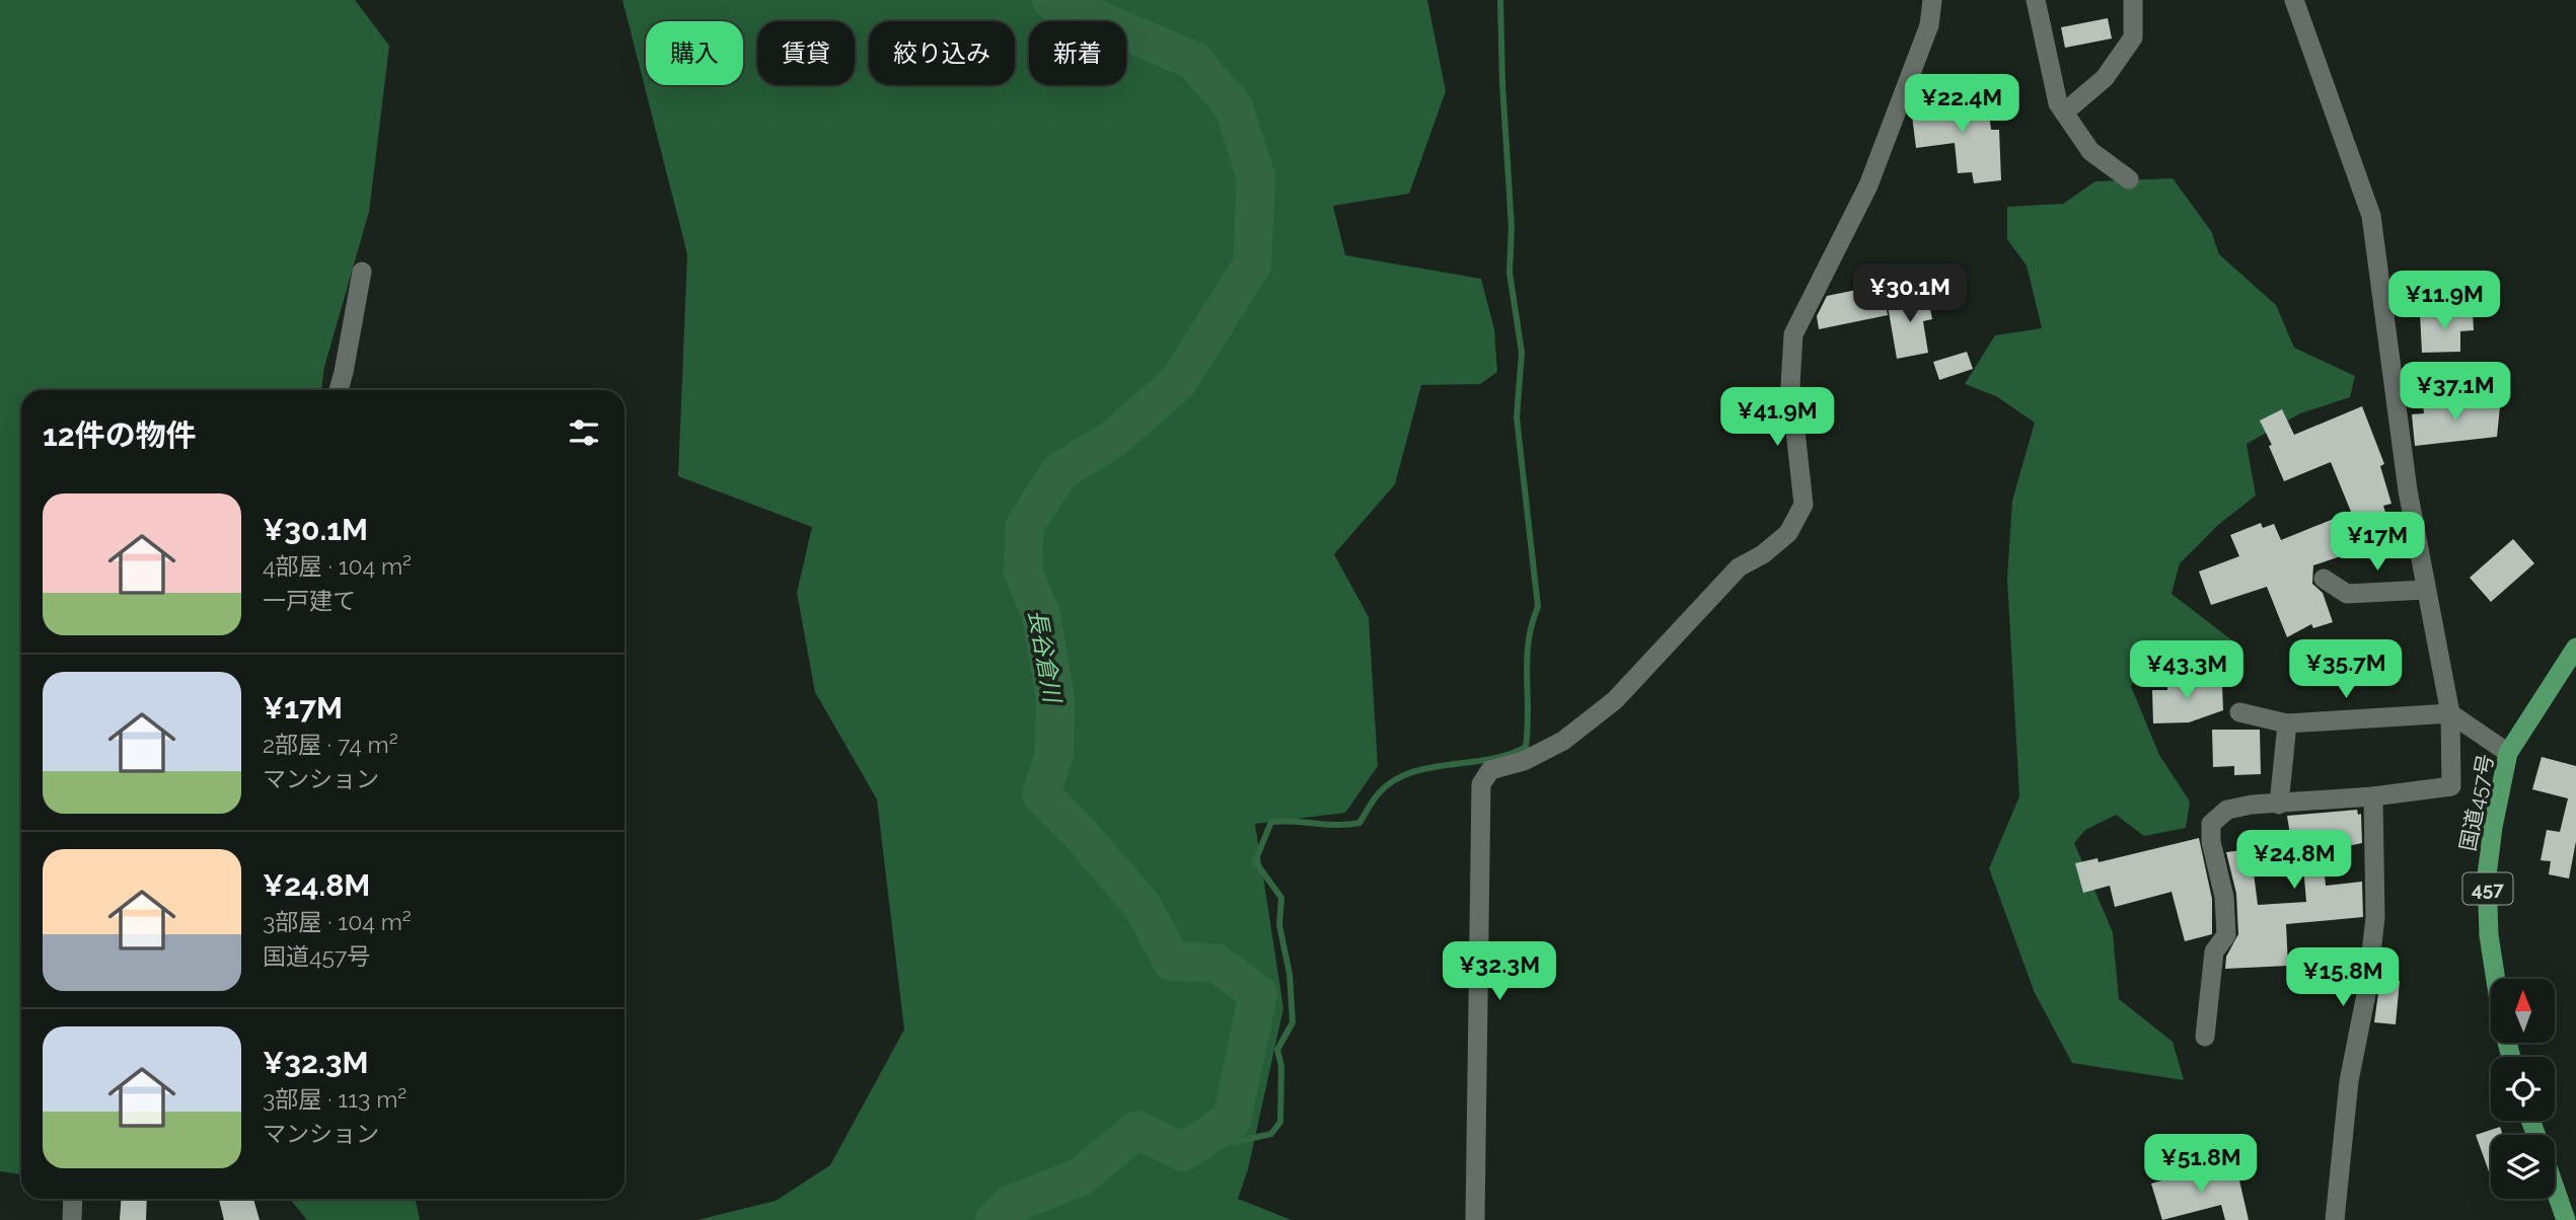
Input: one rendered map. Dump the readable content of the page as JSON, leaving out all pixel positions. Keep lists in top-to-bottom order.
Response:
{
  "streets": {
    "highway": ["国道457号", "457"]
  },
  "water": ["長谷倉川"],
  "north": "top",
  "page": {
    "chip": [
      "購入",
      "賃貸",
      "絞り込み",
      "新着"
    ],
    "price": [
      "¥22.4M",
      "¥30.1M",
      "¥11.9M",
      "¥37.1M",
      "¥41.9M",
      "¥17M",
      "¥35.7M",
      "¥43.3M",
      "¥24.8M",
      "¥32.3M",
      "¥15.8M",
      "¥51.8M"
    ],
    "heading": "12件の物件",
    "list": [
      {
        "name": "¥30.1M",
        "note": "4部屋 · 104 m² · 一戸建て"
      },
      {
        "name": "¥17M",
        "note": "2部屋 · 74 m² · マンション"
      },
      {
        "name": "¥24.8M",
        "note": "3部屋 · 104 m² · 国道457号"
      },
      {
        "name": "¥32.3M",
        "note": "3部屋 · 113 m² · マンション"
      }
    ]
  }
}
